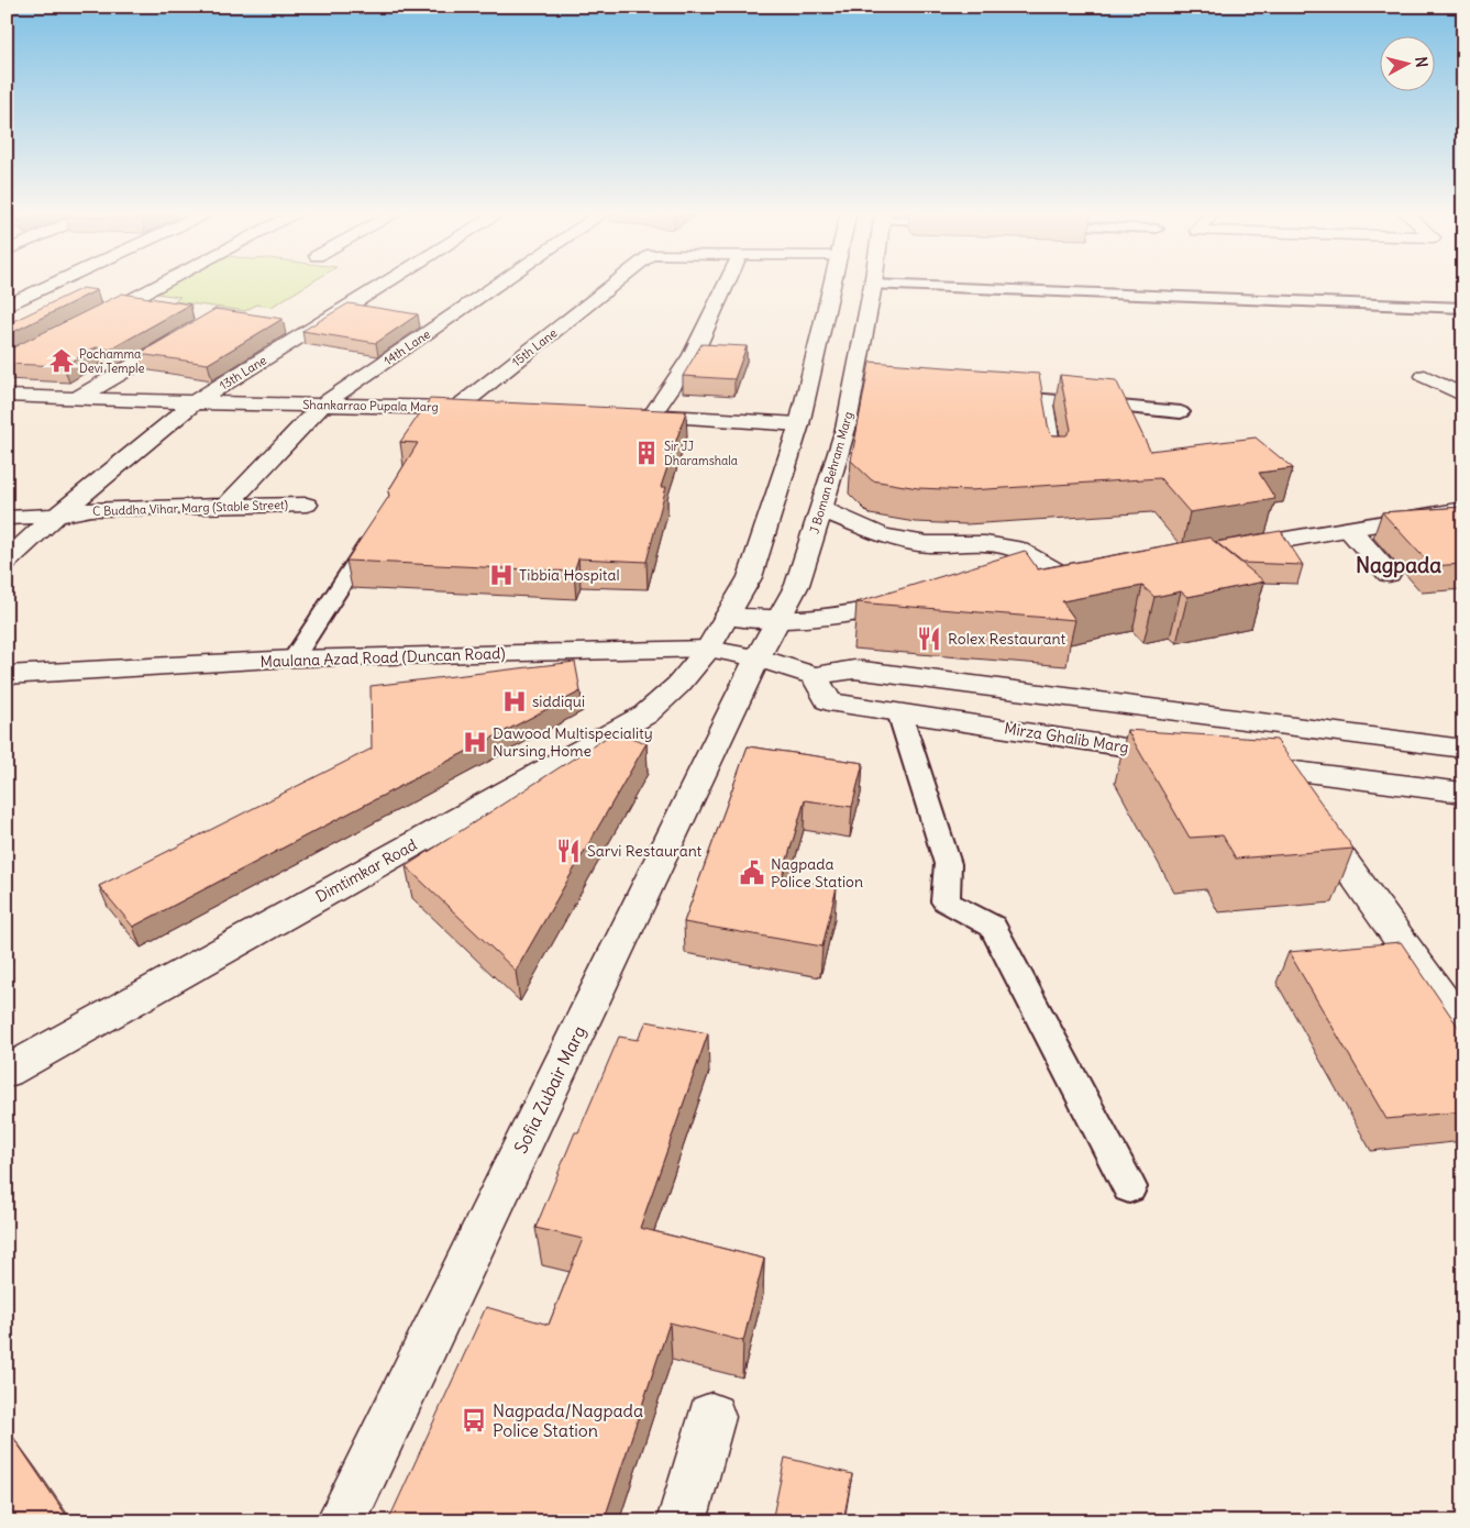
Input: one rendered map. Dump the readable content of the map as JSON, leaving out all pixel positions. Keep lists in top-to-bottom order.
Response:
{
  "streets": {
    "street": [
      "14th Lane",
      "15th Lane",
      "13th Lane",
      "Shankarrao Pupala Marg",
      "J Boman Behram Marg",
      "C Buddha Vihar Marg (Stable Street)",
      "Maulana Azad Road (Duncan Road)",
      "Mirza Ghalib Marg",
      "Dimtimkar Road",
      "Sofia Zubair Marg"
    ]
  },
  "crossings": [
    ["14th Lane", "Shankarrao Pupala Marg"],
    ["14th Lane", "C Buddha Vihar Marg (Stable Street)"],
    ["15th Lane", "Shankarrao Pupala Marg"],
    ["13th Lane", "Shankarrao Pupala Marg"],
    ["13th Lane", "C Buddha Vihar Marg (Stable Street)"],
    ["J Boman Behram Marg", "Maulana Azad Road (Duncan Road)"],
    ["J Boman Behram Marg", "Sofia Zubair Marg"],
    ["Maulana Azad Road (Duncan Road)", "Dimtimkar Road"],
    ["Maulana Azad Road (Duncan Road)", "Sofia Zubair Marg"]
  ],
  "districts": ["Nagpada"],
  "places": {
    "temple": ["Pochamma Devi Temple"],
    "building": ["Sir JJ Dharamshala"],
    "hospital": ["Tibbia Hospital", "siddiqui", "Dawood Multispeciality Nursing Home"],
    "restaurant": ["Rolex Restaurant", "Sarvi Restaurant"],
    "public building": ["Nagpada Police Station"],
    "bus stop": ["Nagpada/Nagpada Police Station"]
  },
  "north": "right"
}
